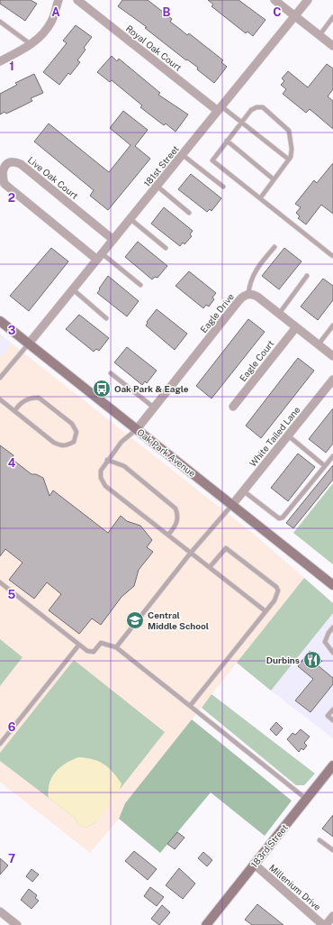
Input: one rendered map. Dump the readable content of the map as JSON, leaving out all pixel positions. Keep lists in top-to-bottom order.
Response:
{
  "streets": {
    "street": [
      "Royal Oak Court",
      "181st Street",
      "Live Oak Court",
      "Eagle Drive",
      "Eagle Court",
      "White Tailed Lane",
      "Oak Park Avenue",
      "183rd Street",
      "Millenium Drive"
    ]
  },
  "crossings": [
    ["Royal Oak Court", "181st Street"],
    ["181st Street", "Live Oak Court"],
    ["181st Street", "Oak Park Avenue"],
    ["Eagle Drive", "Eagle Court"],
    ["Eagle Drive", "Oak Park Avenue"],
    ["White Tailed Lane", "Oak Park Avenue"],
    ["183rd Street", "Millenium Drive"]
  ],
  "places": {
    "bus stop": ["Oak Park & Eagle"],
    "school or university": ["Central Middle School"],
    "restaurant": ["Durbins"]
  },
  "grid": {
    "columns": ["A", "B", "C"],
    "rows": [
      "1",
      "2",
      "3",
      "4",
      "5",
      "6",
      "7"
    ]
  }
}
